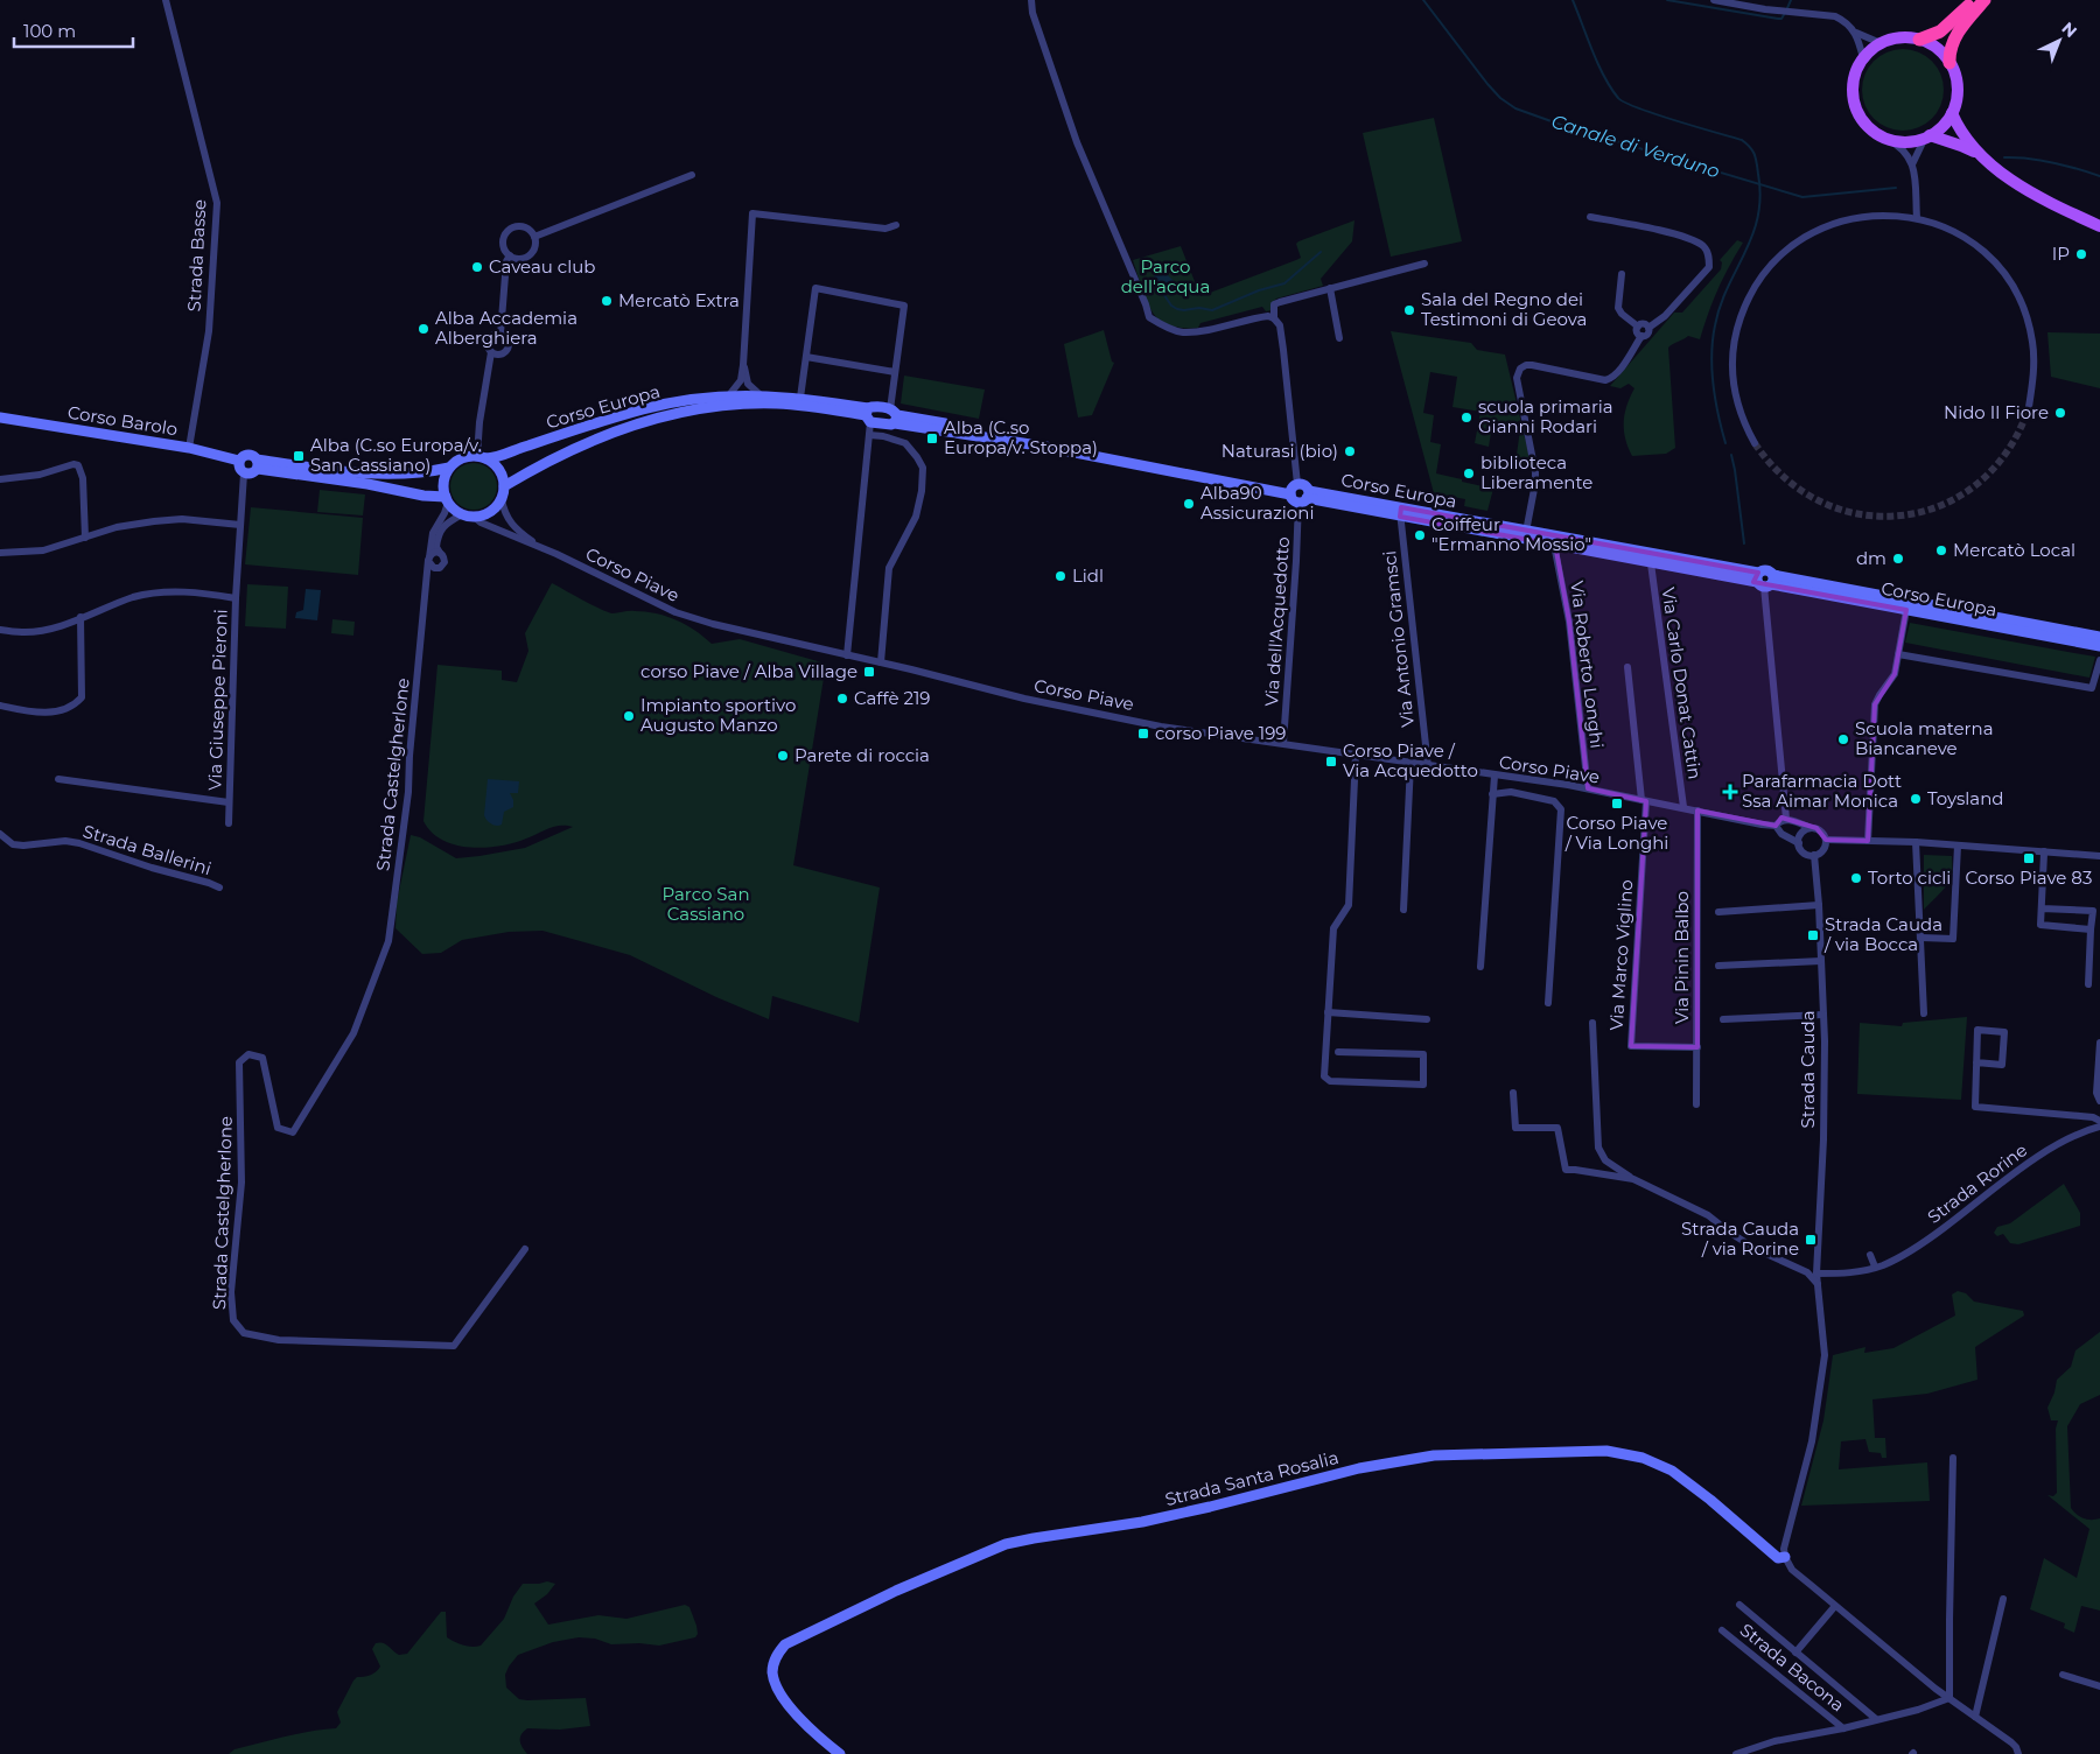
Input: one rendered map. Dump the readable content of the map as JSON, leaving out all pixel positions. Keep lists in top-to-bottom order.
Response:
{
  "streets": {
    "main road": ["Corso Europa", "Corso Barolo", "Strada Santa Rosalia"],
    "street": [
      "Strada Basse",
      "Corso Piave",
      "Via dell'Acquedotto",
      "Via Antonio Gramsci",
      "Via Roberto Longhi",
      "Via Carlo Donat Cattin",
      "Via Giuseppe Pieroni",
      "Strada Castelgherlone",
      "Strada Ballerini",
      "Via Marco Viglino",
      "Via Pinin Balbo",
      "Strada Cauda",
      "Strada Rorine",
      "Strada Bacona"
    ]
  },
  "crossings": [
    ["Strada Basse", "Corso Barolo"],
    ["Corso Europa", "Via dell'Acquedotto"],
    ["Corso Europa", "Via Antonio Gramsci"],
    ["Corso Europa", "Via Roberto Longhi"],
    ["Corso Europa", "Via Carlo Donat Cattin"],
    ["Corso Barolo", "Via Giuseppe Pieroni"],
    ["Corso Piave", "Via dell'Acquedotto"],
    ["Corso Piave", "Via Antonio Gramsci"],
    ["Corso Piave", "Via Roberto Longhi"],
    ["Corso Piave", "Via Carlo Donat Cattin"],
    ["Corso Piave", "Via Marco Viglino"],
    ["Corso Piave", "Via Pinin Balbo"],
    ["Corso Piave", "Strada Cauda"],
    ["Via Marco Viglino", "Via Pinin Balbo"],
    ["Strada Cauda", "Strada Rorine"],
    ["Strada Cauda", "Strada Santa Rosalia"],
    ["Strada Santa Rosalia", "Strada Bacona"]
  ],
  "water": ["Canale di Verduno"],
  "parks": ["Parco dell'acqua", "Parco San Cassiano"],
  "places": {
    "other": [
      "IP",
      "Caveau club",
      "Mercatò Extra",
      "Sala del Regno dei Testimoni di Geova",
      "Alba Accademia Alberghiera",
      "Nido Il Fiore",
      "scuola primaria Gianni Rodari",
      "Naturasi (bio)",
      "biblioteca Liberamente",
      "Alba90 Assicurazioni",
      "Coiffeur \"Ermanno Mossio\"",
      "Mercatò Local",
      "dm",
      "Lidl",
      "Caffè 219",
      "Impianto sportivo Augusto Manzo",
      "Scuola materna Biancaneve",
      "Parete di roccia",
      "Toysland",
      "Torto cicli"
    ],
    "transit": [
      "Alba (C.so Europa/v. Stoppa)",
      "Alba (C.so Europa/v. San Cassiano)",
      "corso Piave / Alba Village",
      "corso Piave 199",
      "Corso Piave / Via Acquedotto",
      "Corso Piave / Via Longhi",
      "Corso Piave 83",
      "Strada Cauda / via Bocca",
      "Strada Cauda / via Rorine"
    ],
    "health": ["Parafarmacia Dott Ssa Aimar Monica"]
  },
  "scale_bar": "100 m",
  "north": "top right"
}
